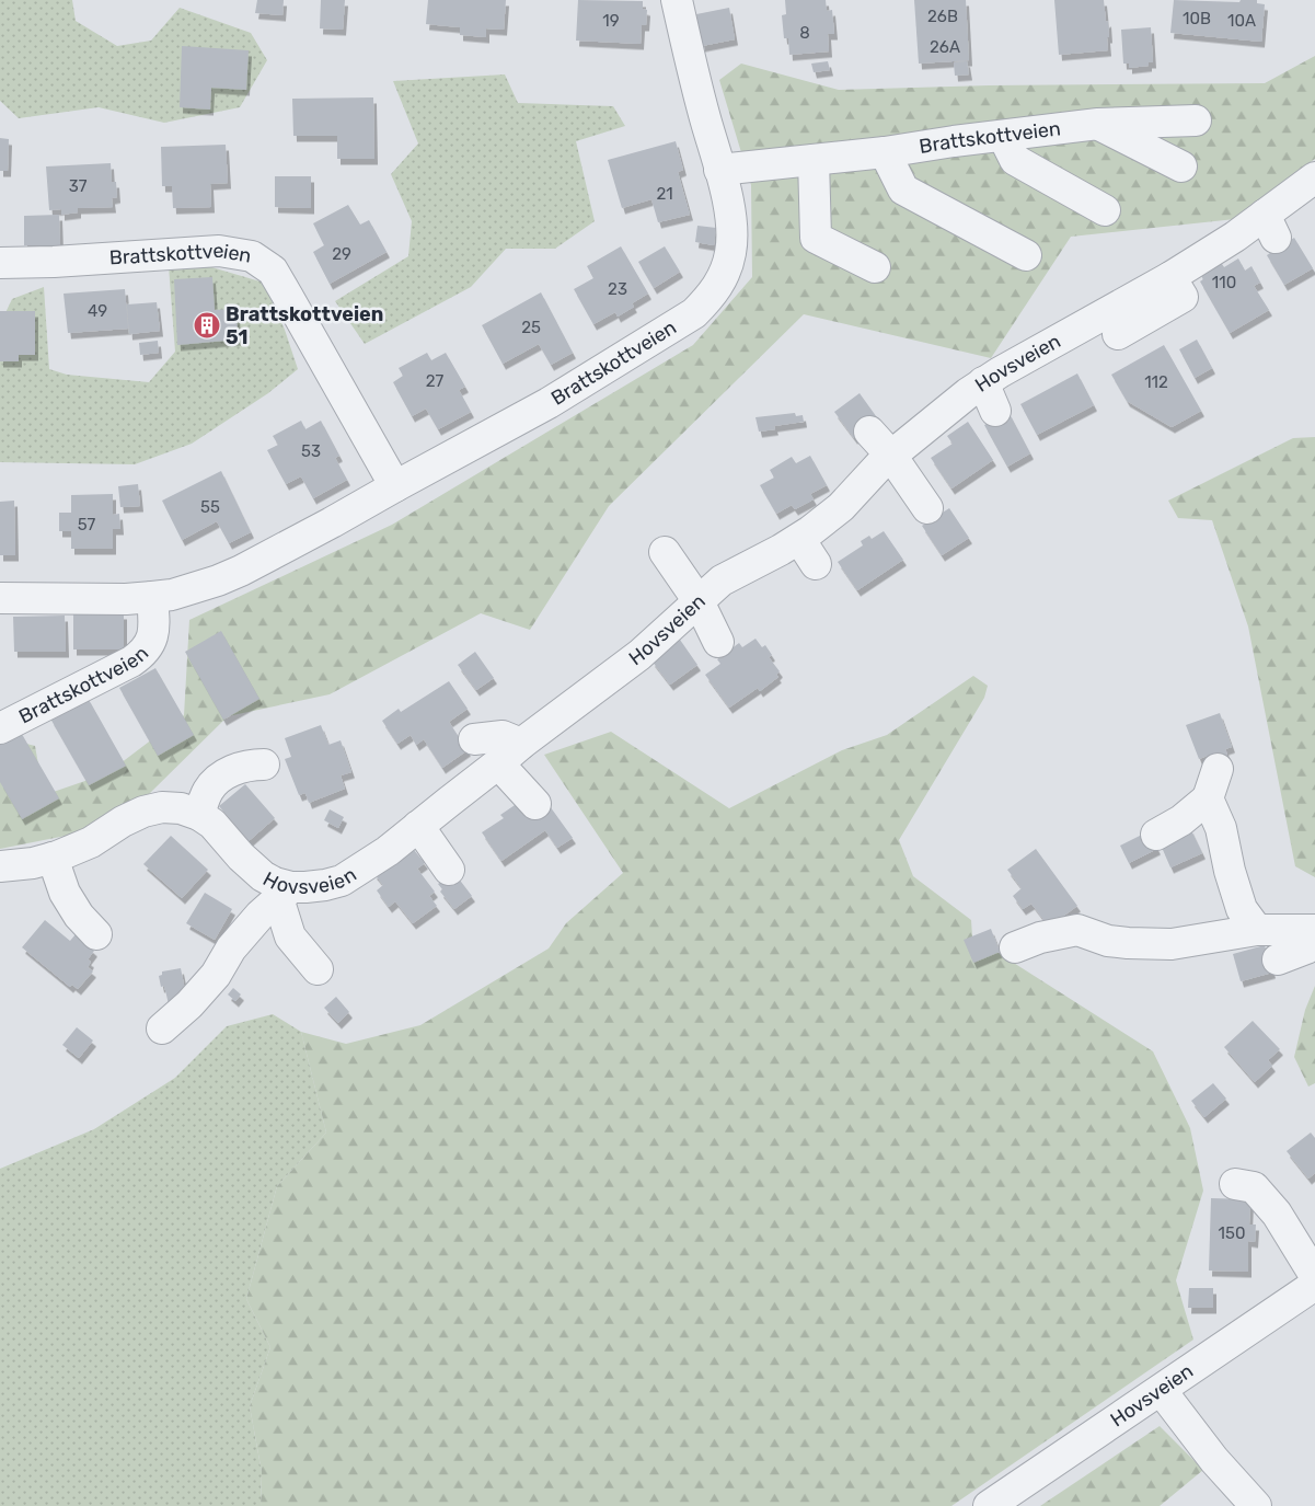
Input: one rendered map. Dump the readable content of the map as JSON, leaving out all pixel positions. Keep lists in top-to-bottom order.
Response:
{
  "streets": {
    "street": ["Brattskottveien", "Hovsveien"]
  },
  "places": {
    "building": ["Brattskottveien 51"]
  },
  "house_numbers": [
    "26B",
    "10B",
    "19",
    "10A",
    "8",
    "26A",
    "37",
    "21",
    "29",
    "110",
    "23",
    "49",
    "25",
    "27",
    "112",
    "53",
    "55",
    "57",
    "150"
  ]
}
